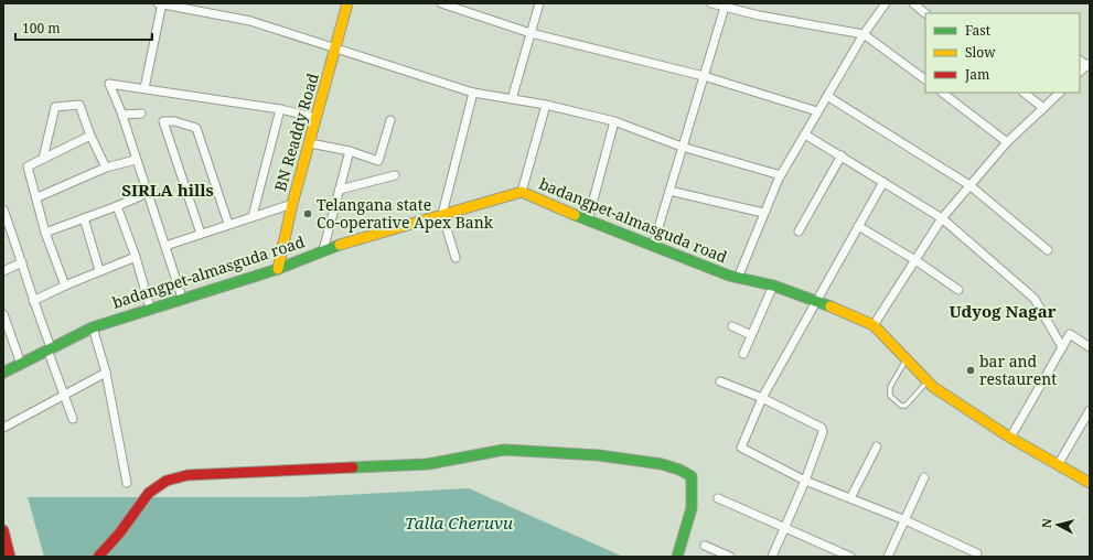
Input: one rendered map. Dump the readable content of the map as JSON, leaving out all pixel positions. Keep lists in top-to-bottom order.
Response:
{
  "streets": {
    "street": ["BN Readdy Road", "badangpet-almasguda road"]
  },
  "crossings": [
    ["BN Readdy Road", "badangpet-almasguda road"]
  ],
  "districts": ["SIRLA hills", "Udyog Nagar"],
  "water": ["Talla Cheruvu"],
  "places": ["Telangana state Co-operative Apex Bank", "bar and restaurent"],
  "legend": ["Fast", "Slow", "Jam"],
  "scale_bar": "100 m",
  "north": "left"
}
